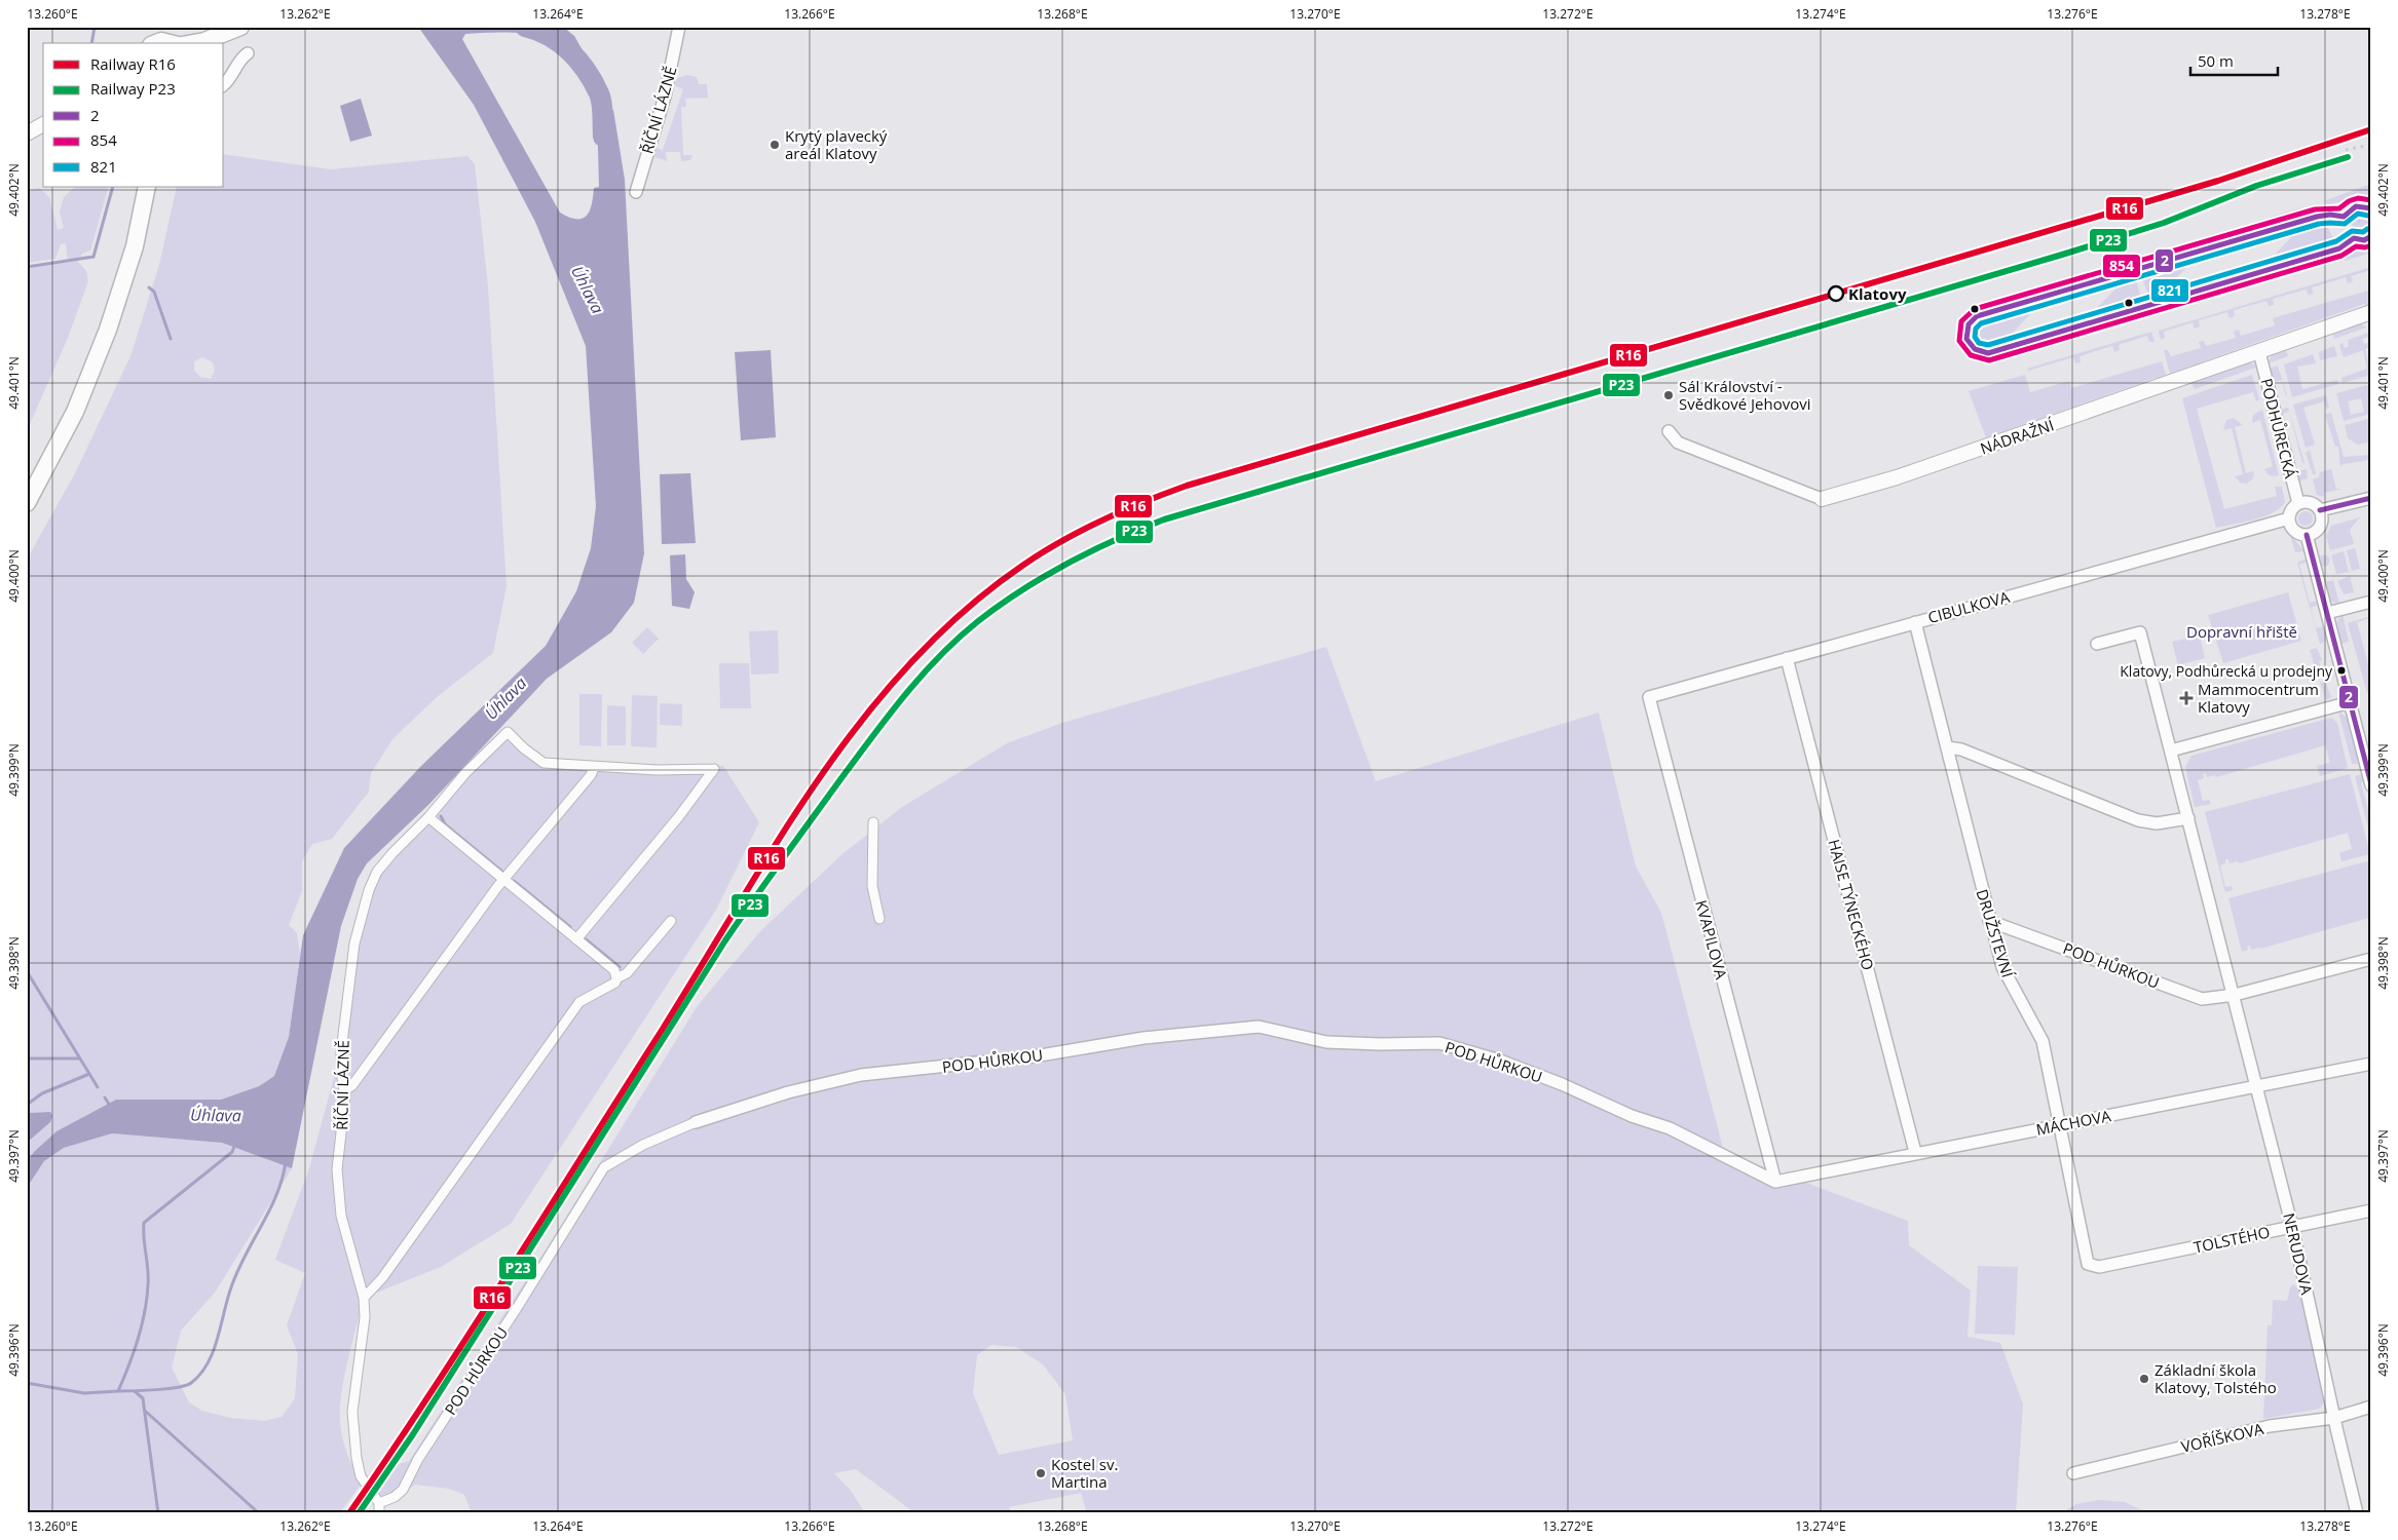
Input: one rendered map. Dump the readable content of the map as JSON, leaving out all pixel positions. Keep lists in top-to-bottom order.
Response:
{
  "streets": {
    "street": [
      "ŘÍČNÍ LÁZNĚ",
      "PODHŮRECKÁ",
      "NÁDRAŽNÍ",
      "CIBULKOVA",
      "HAISE TÝNECKÉHO",
      "DRUŽSTEVNÍ",
      "KVAPILOVA",
      "POD HŮRKOU",
      "MÁCHOVA",
      "TOLSTÉHO",
      "NERUDOVA",
      "VOŘÍŠKOVA"
    ]
  },
  "crossings": [
    ["ŘÍČNÍ LÁZNĚ", "POD HŮRKOU"],
    ["PODHŮRECKÁ", "NÁDRAŽNÍ"],
    ["PODHŮRECKÁ", "CIBULKOVA"],
    ["CIBULKOVA", "HAISE TÝNECKÉHO"],
    ["CIBULKOVA", "DRUŽSTEVNÍ"],
    ["CIBULKOVA", "KVAPILOVA"],
    ["HAISE TÝNECKÉHO", "MÁCHOVA"],
    ["DRUŽSTEVNÍ", "POD HŮRKOU"],
    ["DRUŽSTEVNÍ", "MÁCHOVA"],
    ["DRUŽSTEVNÍ", "TOLSTÉHO"],
    ["KVAPILOVA", "POD HŮRKOU"],
    ["KVAPILOVA", "MÁCHOVA"],
    ["POD HŮRKOU", "MÁCHOVA"],
    ["POD HŮRKOU", "NERUDOVA"],
    ["MÁCHOVA", "NERUDOVA"],
    ["TOLSTÉHO", "NERUDOVA"],
    ["NERUDOVA", "VOŘÍŠKOVA"]
  ],
  "water": ["Úhlava"],
  "parks": ["Dopravní hřiště"],
  "places": {
    "other": [
      "Krytý plavecký areál Klatovy",
      "Klatovy",
      "Sál Království - Svědkové Jehovovi",
      "Klatovy, Podhůrecká u prodejny",
      "Základní škola Klatovy, Tolstého",
      "Kostel sv. Martina"
    ],
    "health": ["Mammocentrum Klatovy"]
  },
  "lines": [
    "rail line R16",
    "rail line P23",
    "transit line 854",
    "transit line 2",
    "transit line 821"
  ],
  "legend": [
    "Railway R16",
    "Railway P23",
    "2",
    "854",
    "821"
  ],
  "scale_bar": "50 m",
  "coordinates": [
    "13.260°E",
    "13.262°E",
    "13.264°E",
    "13.266°E",
    "13.268°E",
    "13.270°E",
    "13.272°E",
    "13.274°E",
    "13.276°E",
    "13.278°E",
    "49.402°N",
    "49.401°N",
    "49.400°N",
    "49.399°N",
    "49.398°N",
    "49.397°N",
    "49.396°N"
  ]
}
